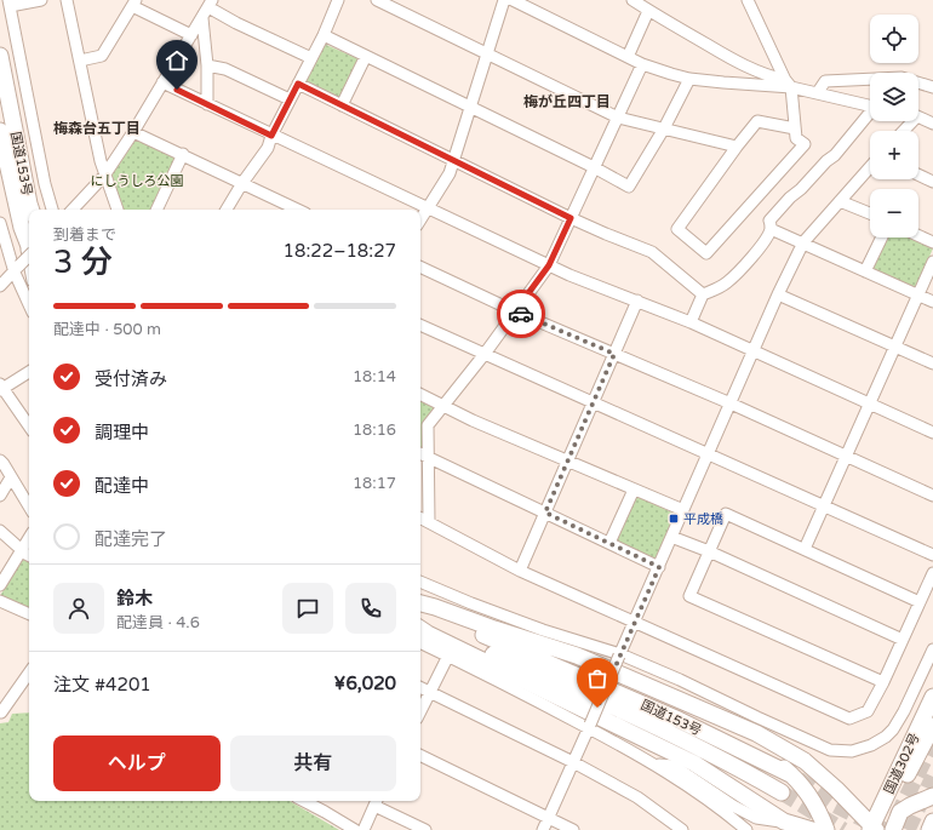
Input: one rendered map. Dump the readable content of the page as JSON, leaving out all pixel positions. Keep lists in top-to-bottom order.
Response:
{
  "streets": {
    "highway": ["国道153号", "国道302号"]
  },
  "districts": ["梅が丘四丁目", "梅森台五丁目"],
  "parks": ["にしうしろ公園"],
  "places": {
    "transit": ["平成橋"]
  },
  "page": {
    "map_buttons": ["+", "−"],
    "heading": ["3 分", "到着まで", "18:22–18:27"],
    "panel": [
      "鈴木",
      "配達員 · 4.6",
      "注文 #4201",
      "¥6,020"
    ],
    "bar": "配達中 · 500 m",
    "list": [
      ["受付済み", "18:14"],
      ["調理中", "18:16"],
      ["配達中", "18:17"],
      "配達完了"
    ],
    "buttons": ["ヘルプ", "共有"]
  }
}
